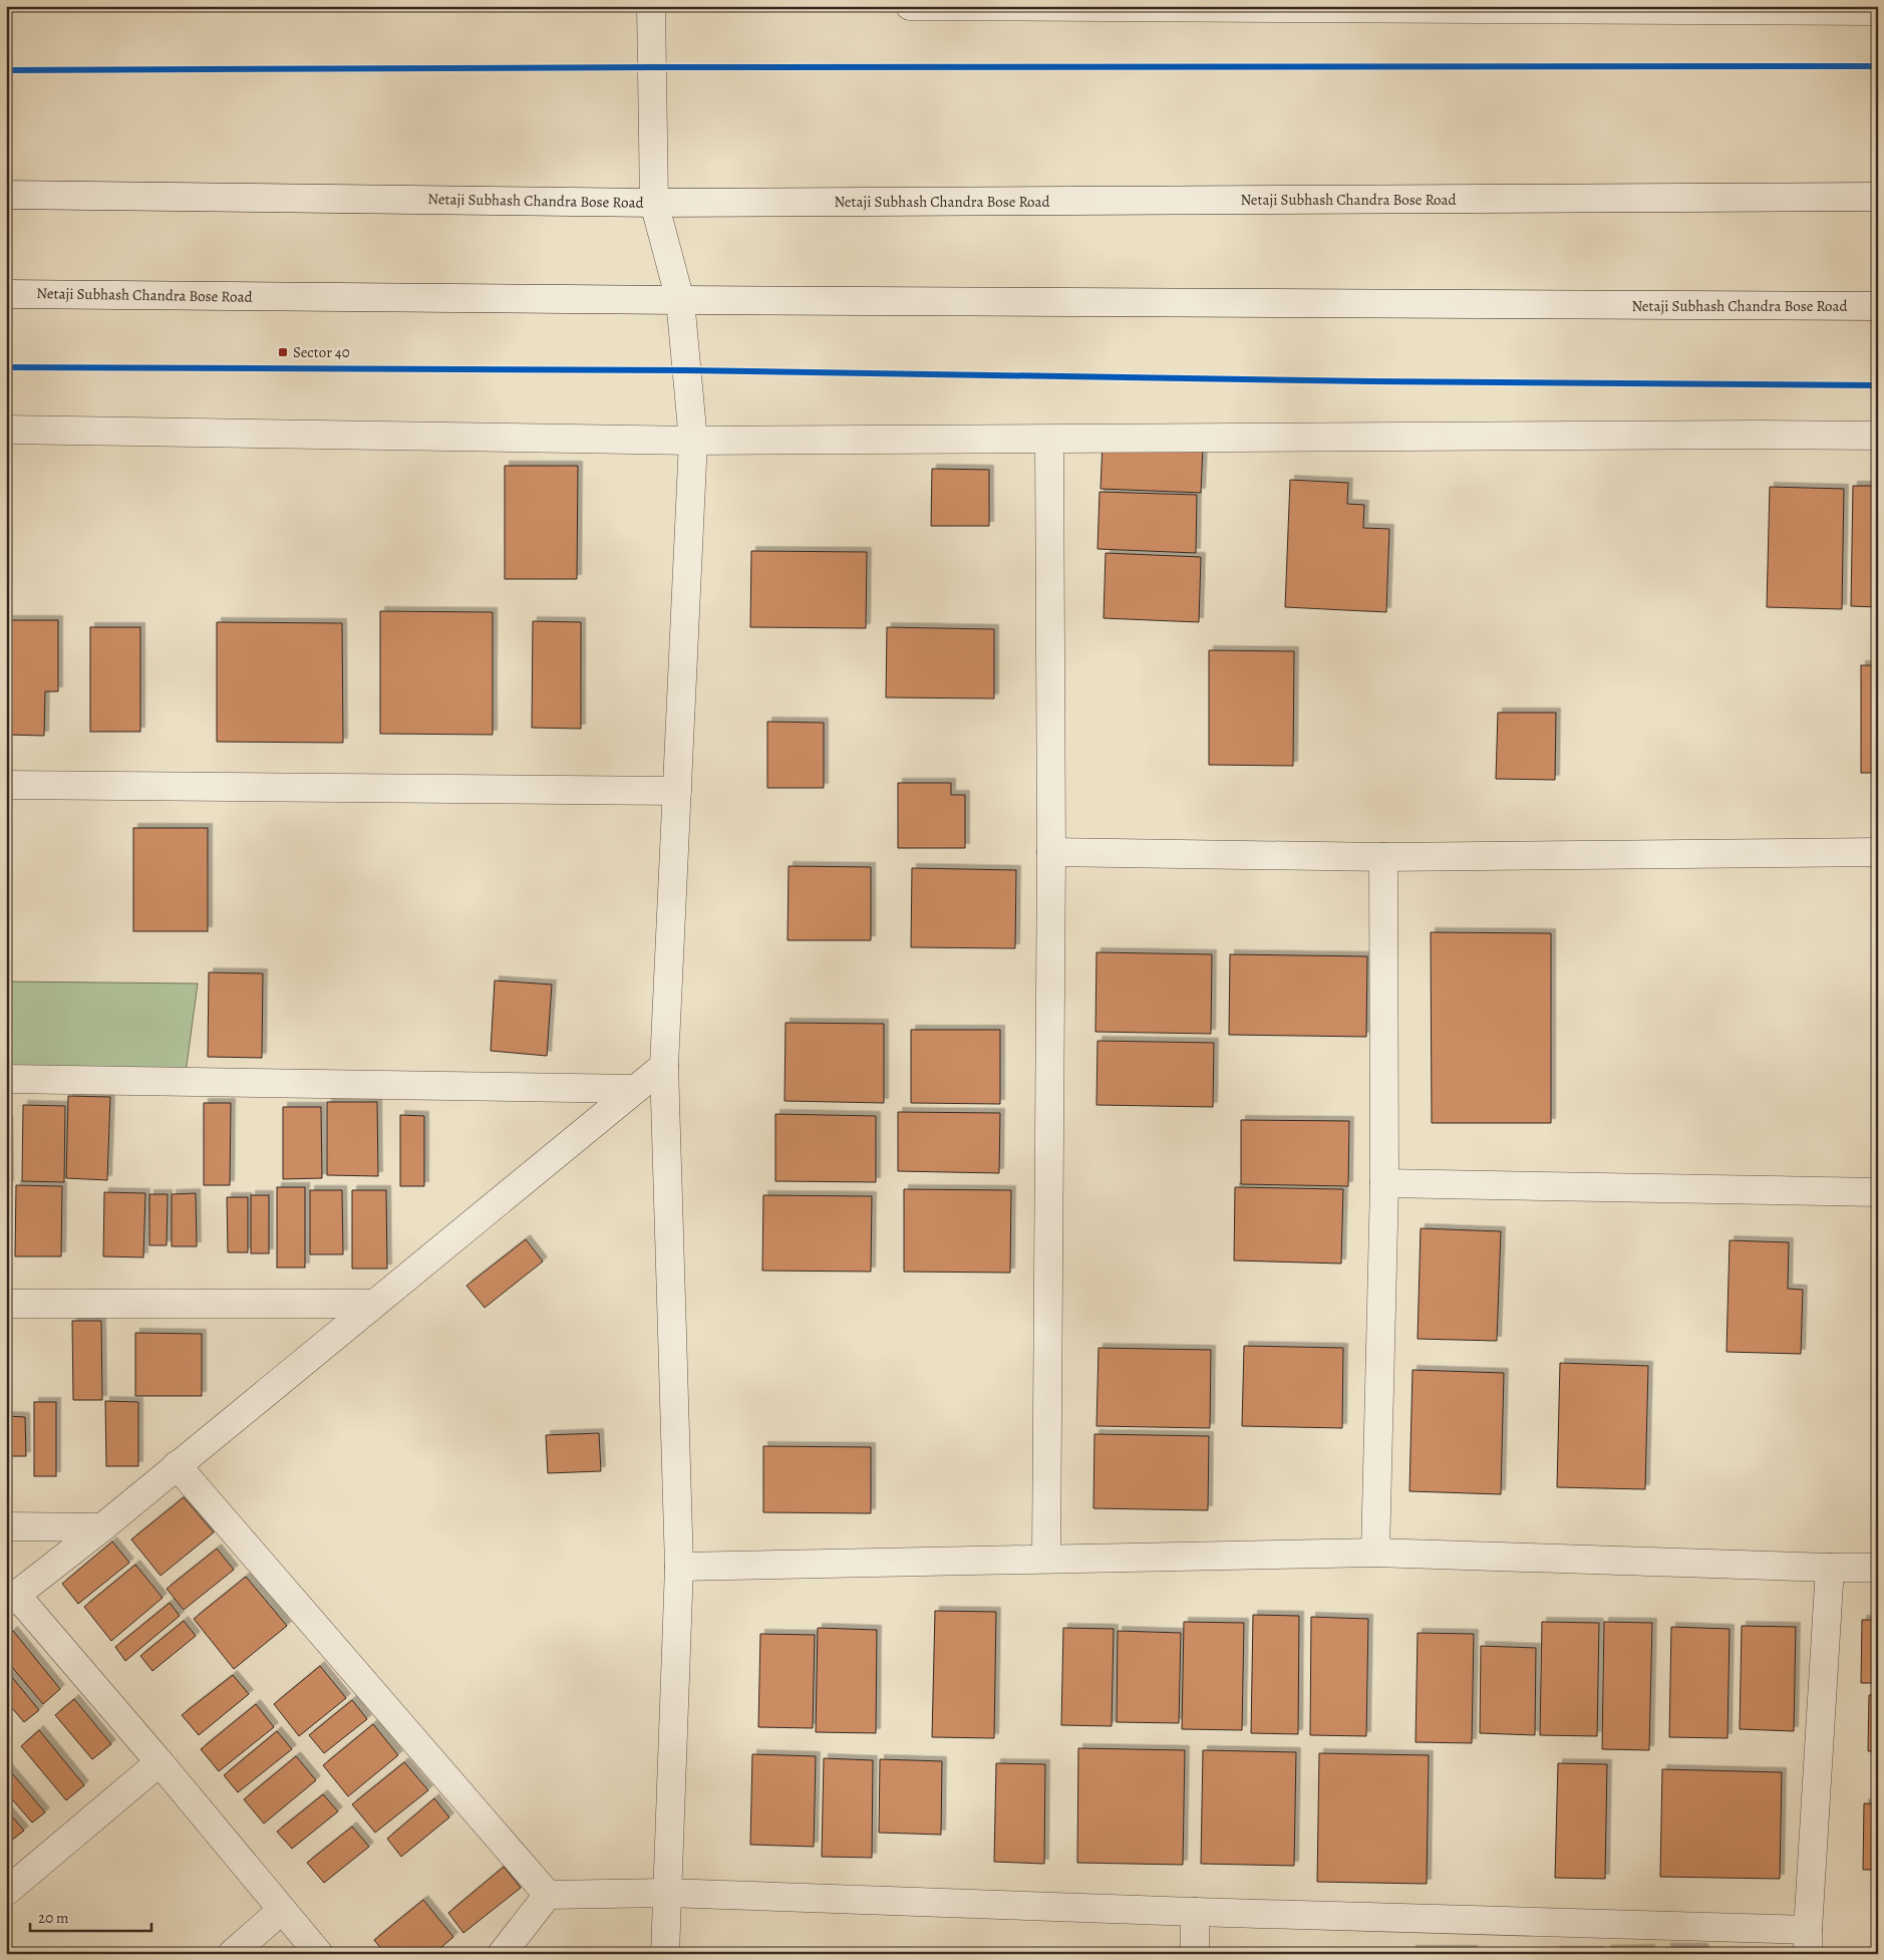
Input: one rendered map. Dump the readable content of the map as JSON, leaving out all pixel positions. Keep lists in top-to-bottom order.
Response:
{
  "streets": {
    "street": ["Netaji Subhash Chandra Bose Road"]
  },
  "places": {
    "transit": ["Sector 40"]
  },
  "scale_bar": "20 m"
}
